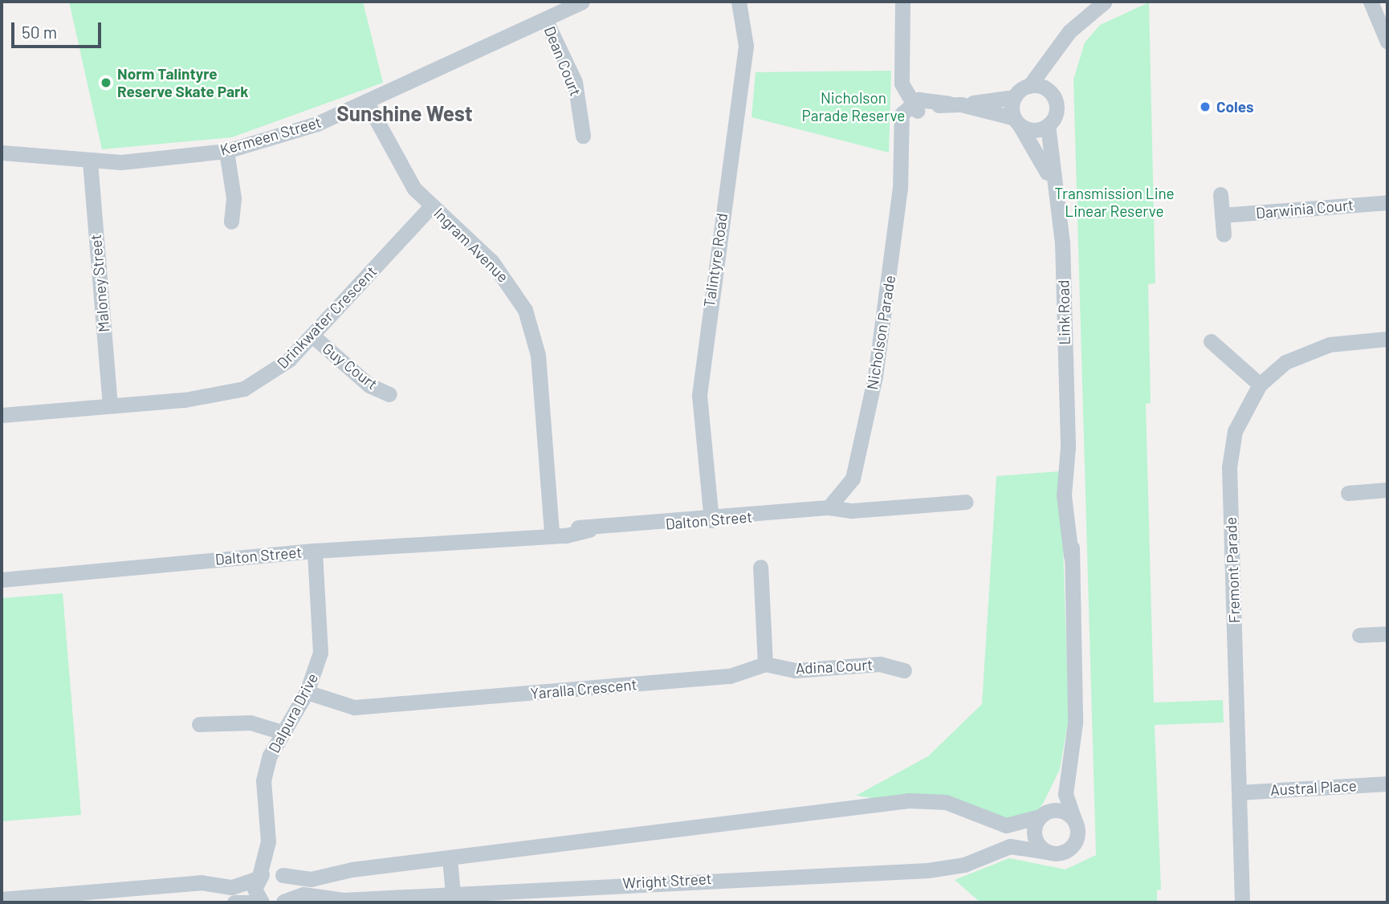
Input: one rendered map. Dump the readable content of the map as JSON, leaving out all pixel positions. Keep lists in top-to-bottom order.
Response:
{
  "streets": {
    "street": [
      "Dean Court",
      "Kermeen Street",
      "Darwinia Court",
      "Ingram Avenue",
      "Talintyre Road",
      "Maloney Street",
      "Link Road",
      "Drinkwater Crescent",
      "Nicholson Parade",
      "Guy Court",
      "Dalton Street",
      "Fremont Parade",
      "Adina Court",
      "Yaralla Crescent",
      "Dalpura Drive",
      "Austral Place",
      "Wright Street"
    ]
  },
  "crossings": [
    ["Dean Court", "Kermeen Street"],
    ["Kermeen Street", "Ingram Avenue"],
    ["Kermeen Street", "Maloney Street"],
    ["Ingram Avenue", "Drinkwater Crescent"],
    ["Ingram Avenue", "Dalton Street"],
    ["Talintyre Road", "Dalton Street"],
    ["Maloney Street", "Drinkwater Crescent"],
    ["Link Road", "Wright Street"],
    ["Drinkwater Crescent", "Guy Court"],
    ["Nicholson Parade", "Dalton Street"],
    ["Dalton Street", "Dalpura Drive"],
    ["Fremont Parade", "Austral Place"],
    ["Adina Court", "Yaralla Crescent"],
    ["Yaralla Crescent", "Dalpura Drive"],
    ["Dalpura Drive", "Wright Street"]
  ],
  "districts": ["Sunshine West"],
  "parks": ["Nicholson Parade Reserve", "Transmission Line Linear Reserve"],
  "places": ["Norm Talintyre Reserve Skate Park", "Coles"],
  "scale_bar": "50 m"
}
